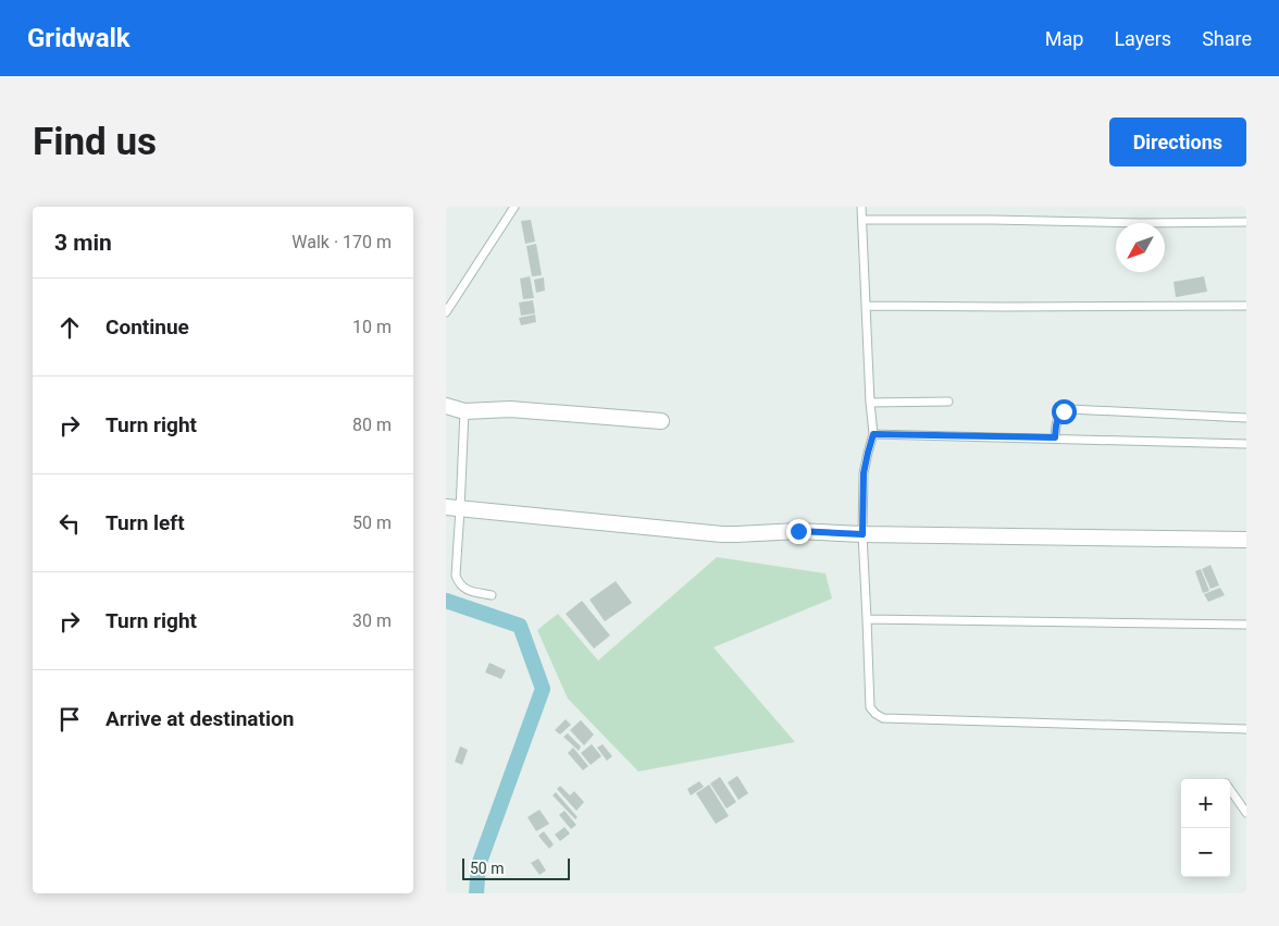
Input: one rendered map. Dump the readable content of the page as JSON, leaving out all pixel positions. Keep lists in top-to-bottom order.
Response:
{
  "scale_bar": "50 m",
  "north": "bottom left",
  "page": {
    "header": "Gridwalk",
    "nav": ["Map", "Layers", "Share"],
    "buttons": "Directions",
    "title": "Find us",
    "heading": ["3 min", "Walk · 170 m"],
    "list": [
      ["Continue", "10 m"],
      ["Turn right", "80 m"],
      ["Turn left", "50 m"],
      ["Turn right", "30 m"],
      "Arrive at destination"
    ],
    "map_buttons": ["+", "−"],
    "scale": "50 m"
  }
}
